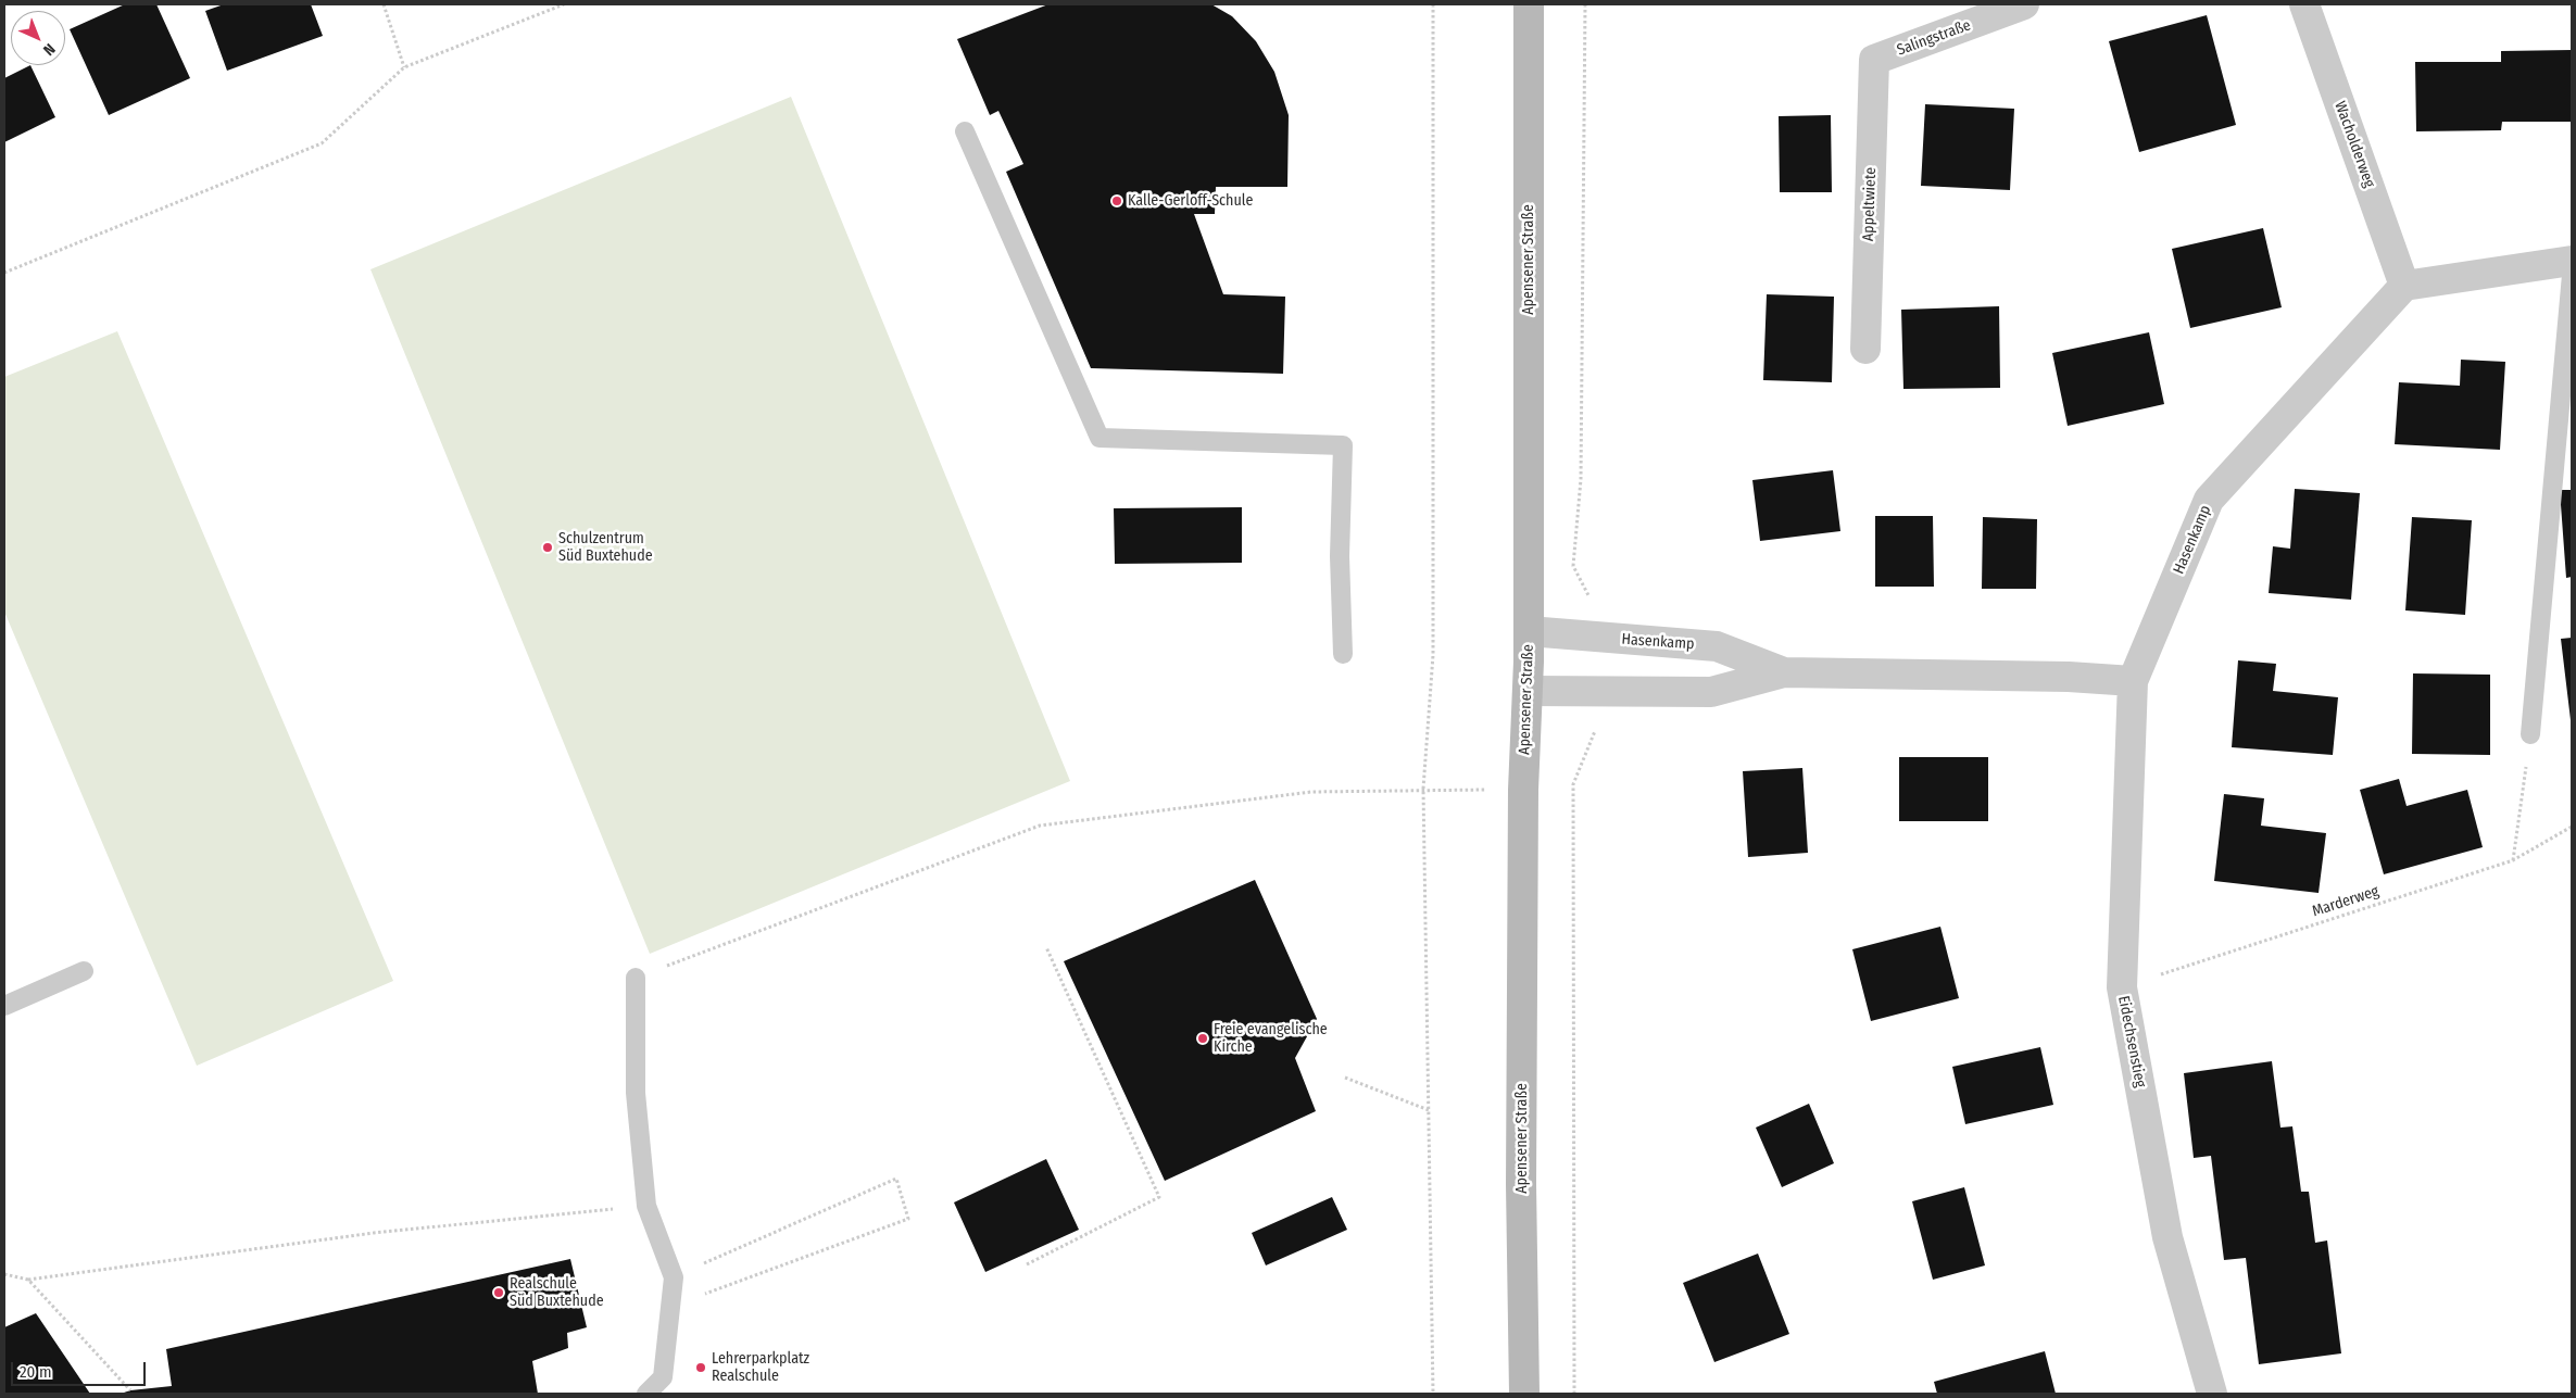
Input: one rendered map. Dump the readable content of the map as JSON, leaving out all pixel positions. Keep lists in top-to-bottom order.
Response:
{
  "streets": {
    "main road": ["Apensener Straße"],
    "street": [
      "Salingstraße",
      "Wacholderweg",
      "Appeltwiete",
      "Hasenkamp",
      "Eidechsenstieg"
    ],
    "path": ["Marderweg"]
  },
  "crossings": [
    ["Salingstraße", "Appeltwiete"],
    ["Wacholderweg", "Hasenkamp"],
    ["Apensener Straße", "Hasenkamp"],
    ["Hasenkamp", "Eidechsenstieg"],
    ["Marderweg", "Eidechsenstieg"]
  ],
  "places": [
    "Kalle-Gerloff-Schule",
    "Schulzentrum Süd Buxtehude",
    "Freie evangelische Kirche",
    "Realschule Süd Buxtehude",
    "Lehrerparkplatz Realschule"
  ],
  "scale_bar": "20 m",
  "north": "bottom right"
}
